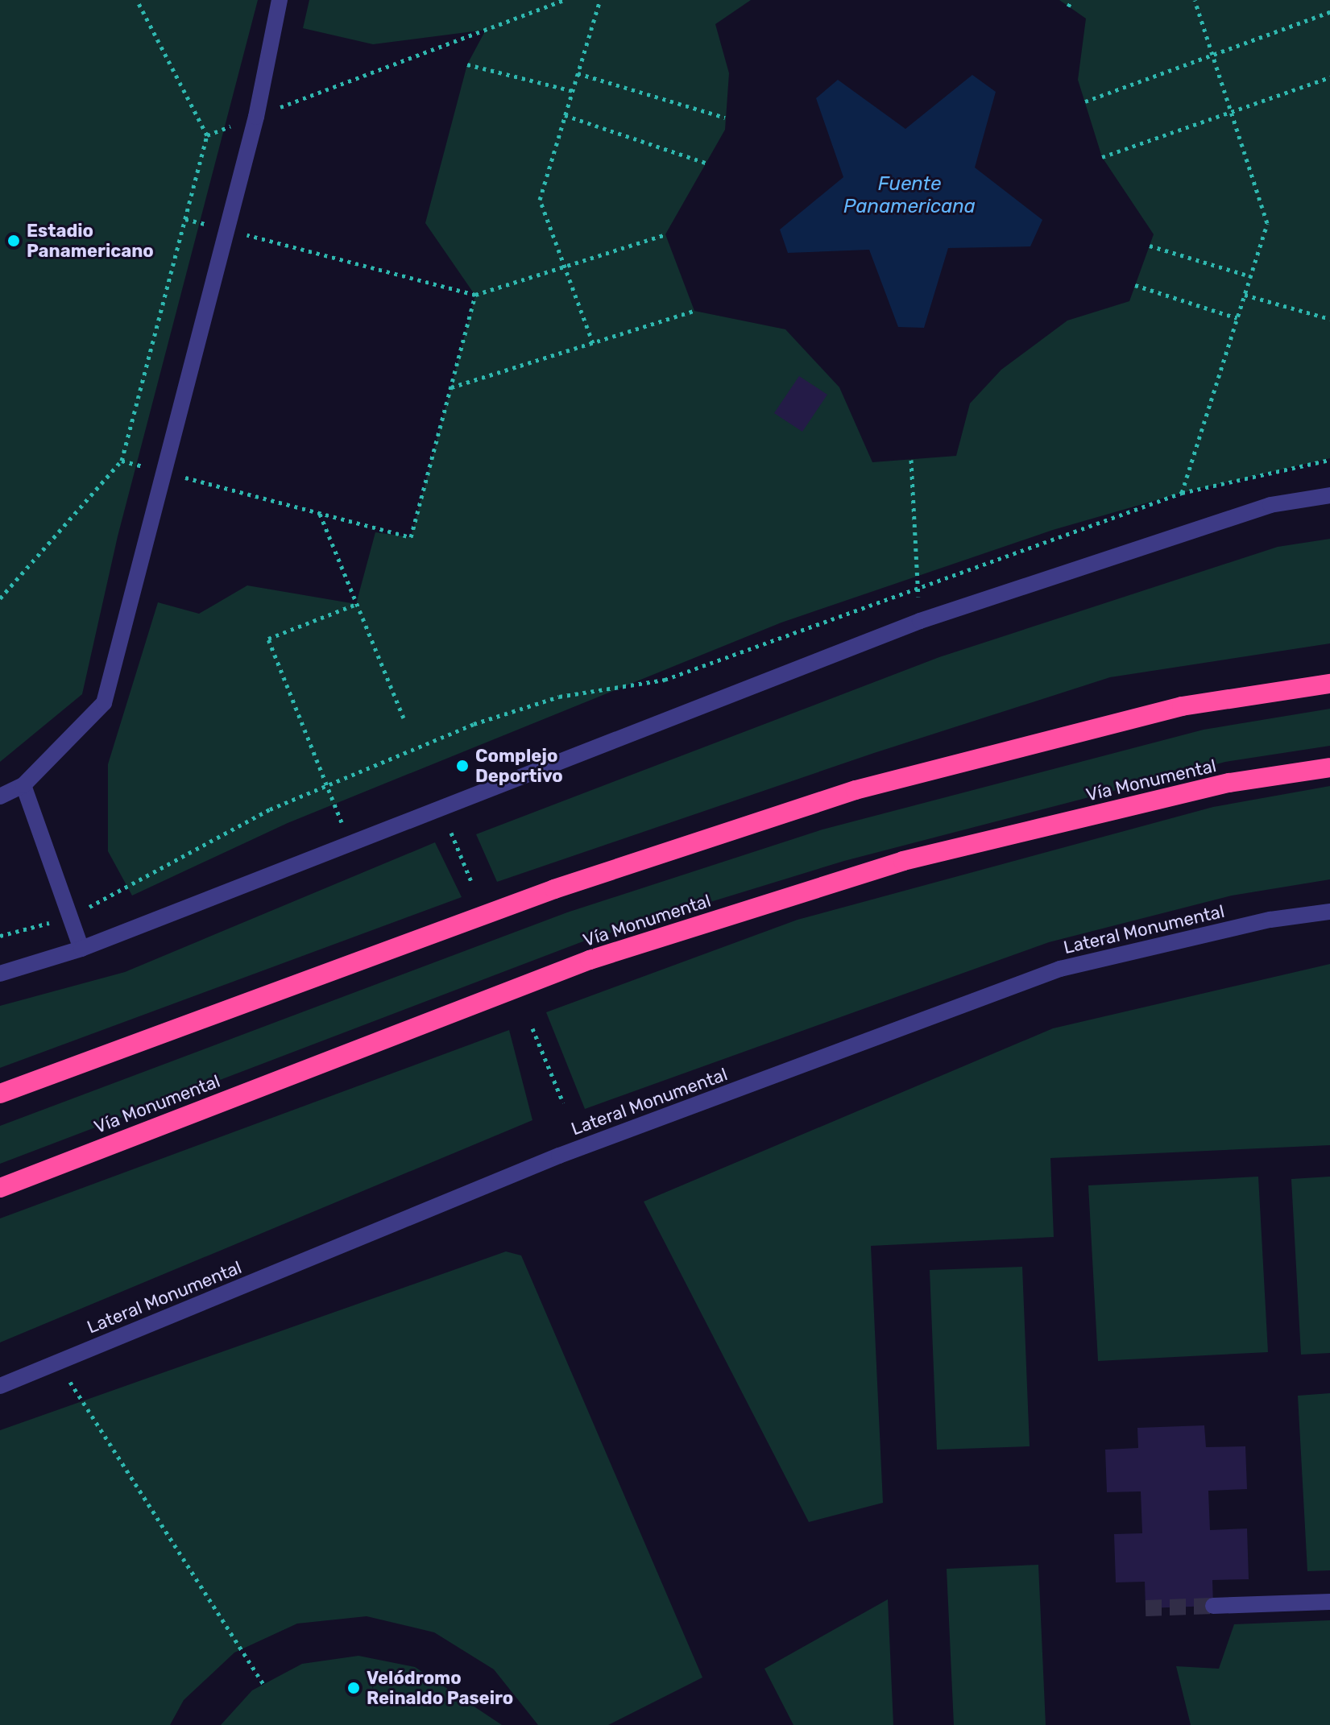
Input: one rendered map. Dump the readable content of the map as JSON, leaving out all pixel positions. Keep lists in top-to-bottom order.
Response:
{
  "streets": {
    "highway": ["Vía Monumental"],
    "street": ["Lateral Monumental"]
  },
  "water": ["Fuente Panamericana"],
  "places": ["Estadio Panamericano", "Complejo Deportivo", "Velódromo Reinaldo Paseiro"]
}
